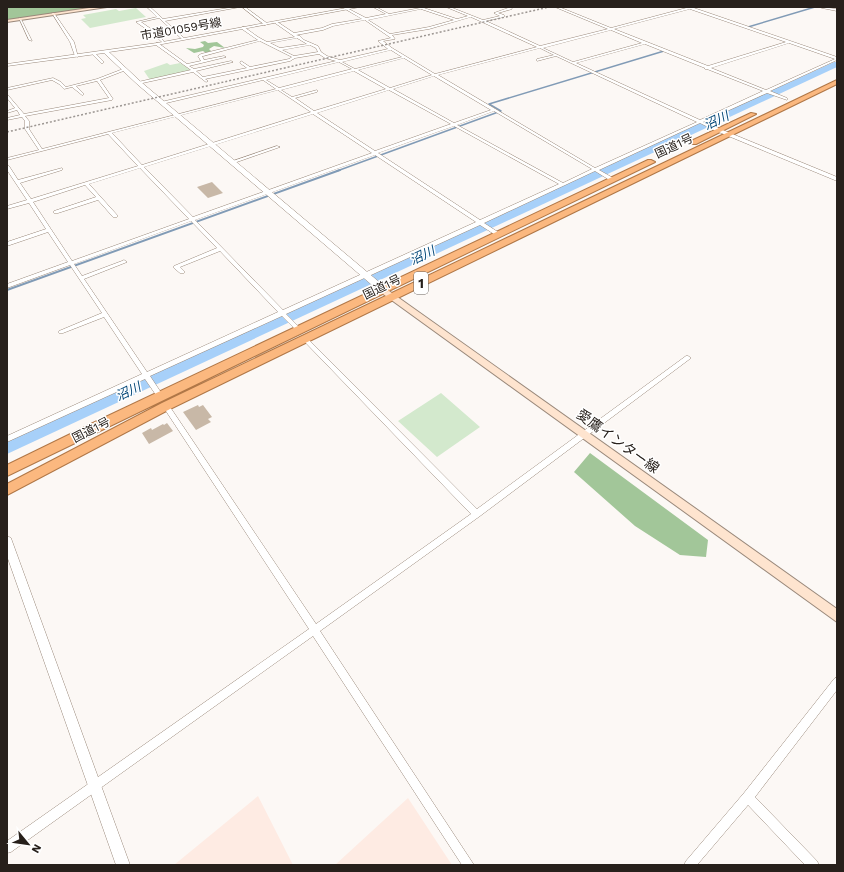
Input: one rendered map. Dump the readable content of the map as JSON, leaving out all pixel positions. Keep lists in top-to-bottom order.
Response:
{
  "streets": {
    "highway": ["国道1号", "1"],
    "main road": ["愛鷹インター線"],
    "street": ["市道01059号線"]
  },
  "crossings": [
    ["国道1号", "愛鷹インター線"]
  ],
  "water": ["沼川"],
  "north": "bottom right"
}
